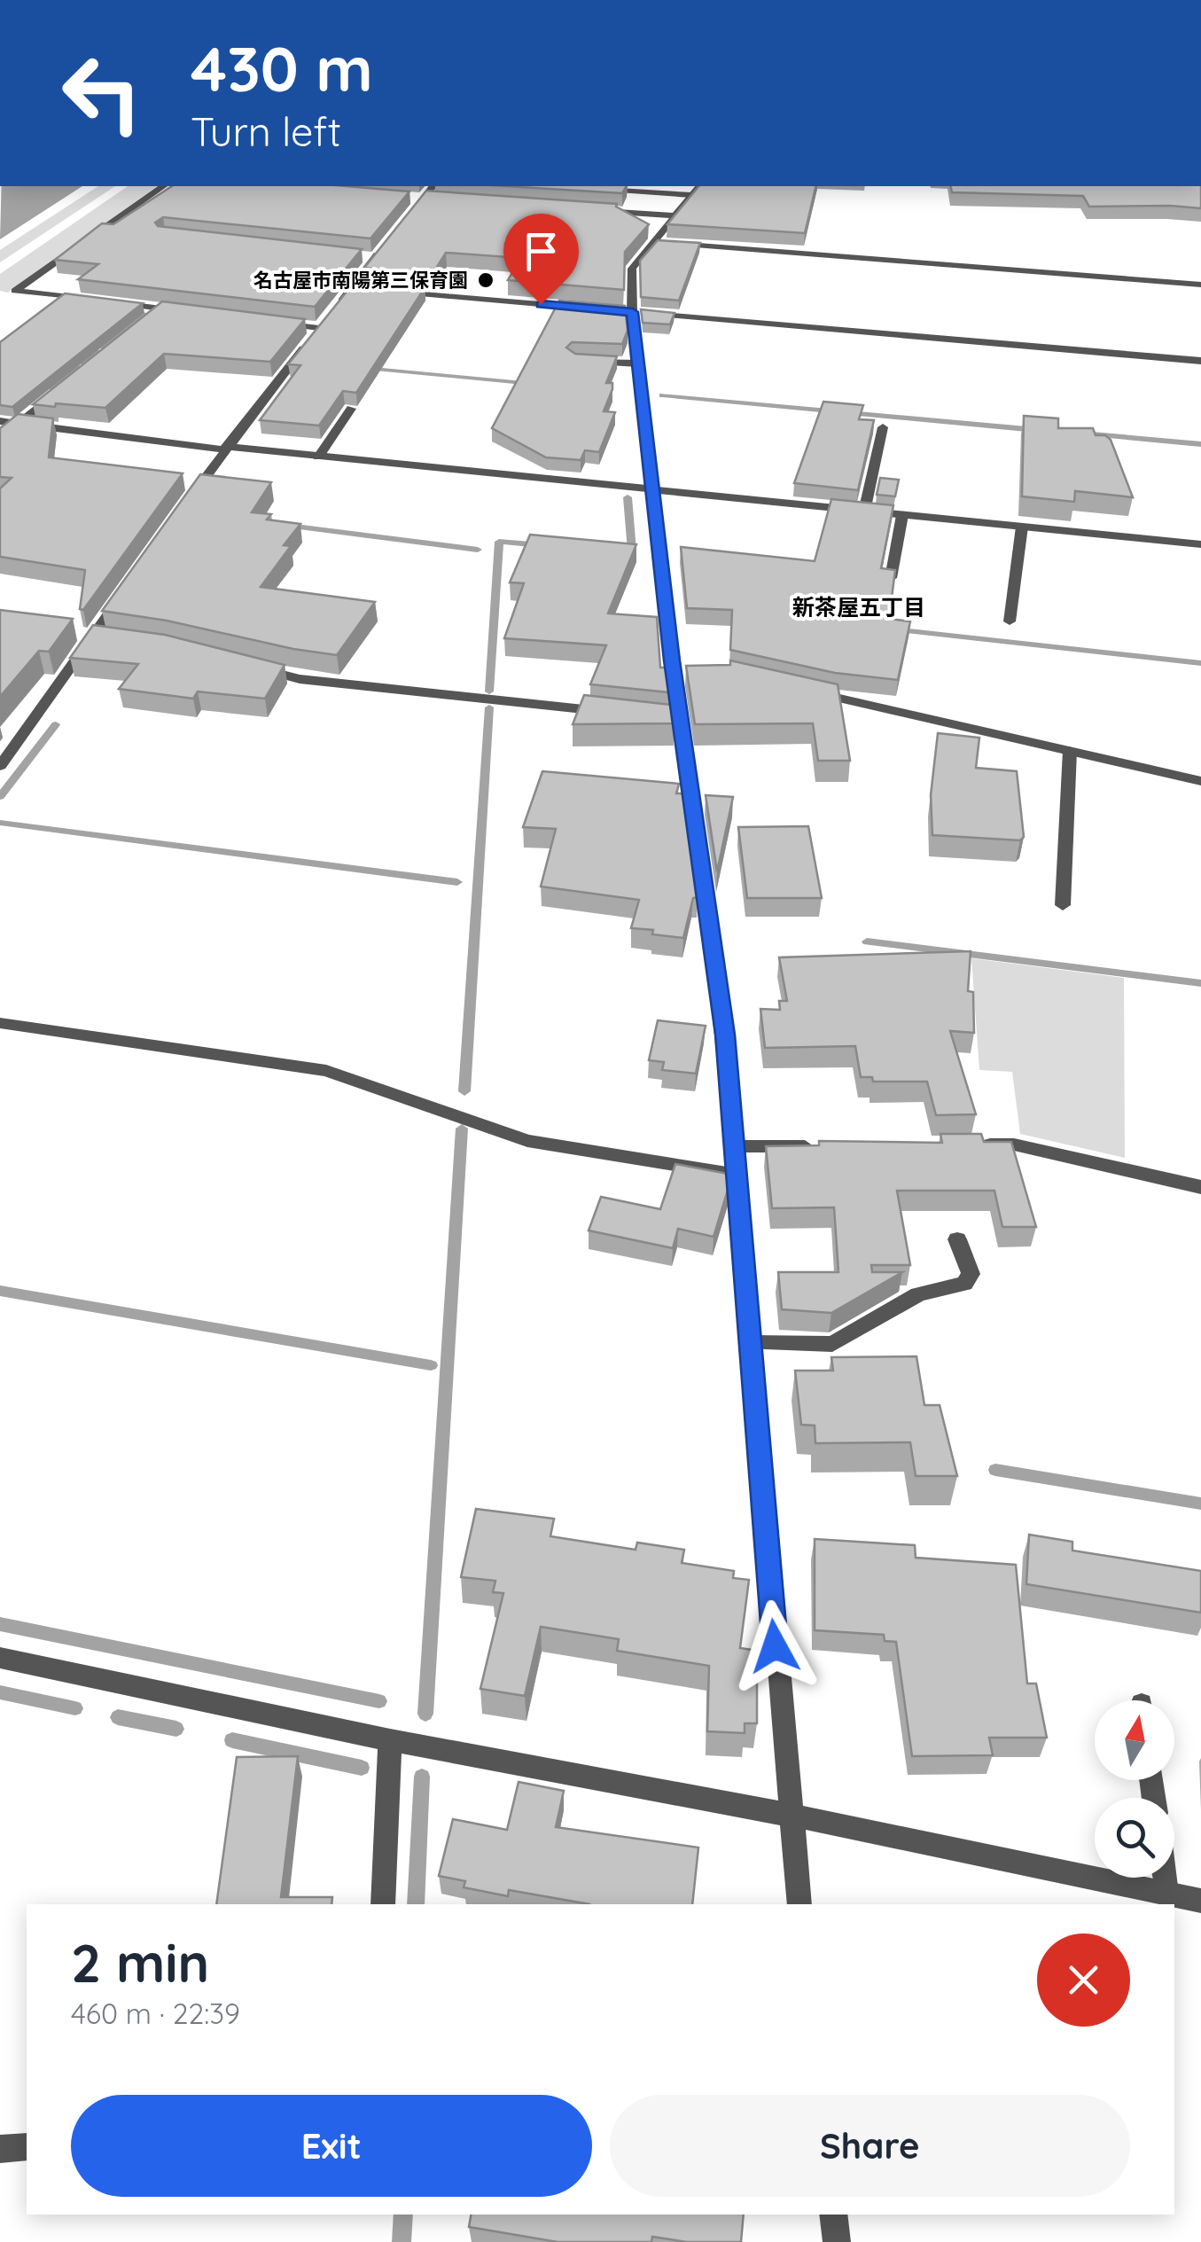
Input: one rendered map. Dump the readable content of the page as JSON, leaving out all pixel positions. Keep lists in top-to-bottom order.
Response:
{
  "districts": ["新茶屋五丁目"],
  "places": ["名古屋市南陽第三保育園"],
  "north": "top",
  "page": {
    "turn": ["430 m", "Turn left"],
    "heading": ["2 min", "460 m · 22:39"],
    "buttons": ["Exit", "Share"]
  }
}
